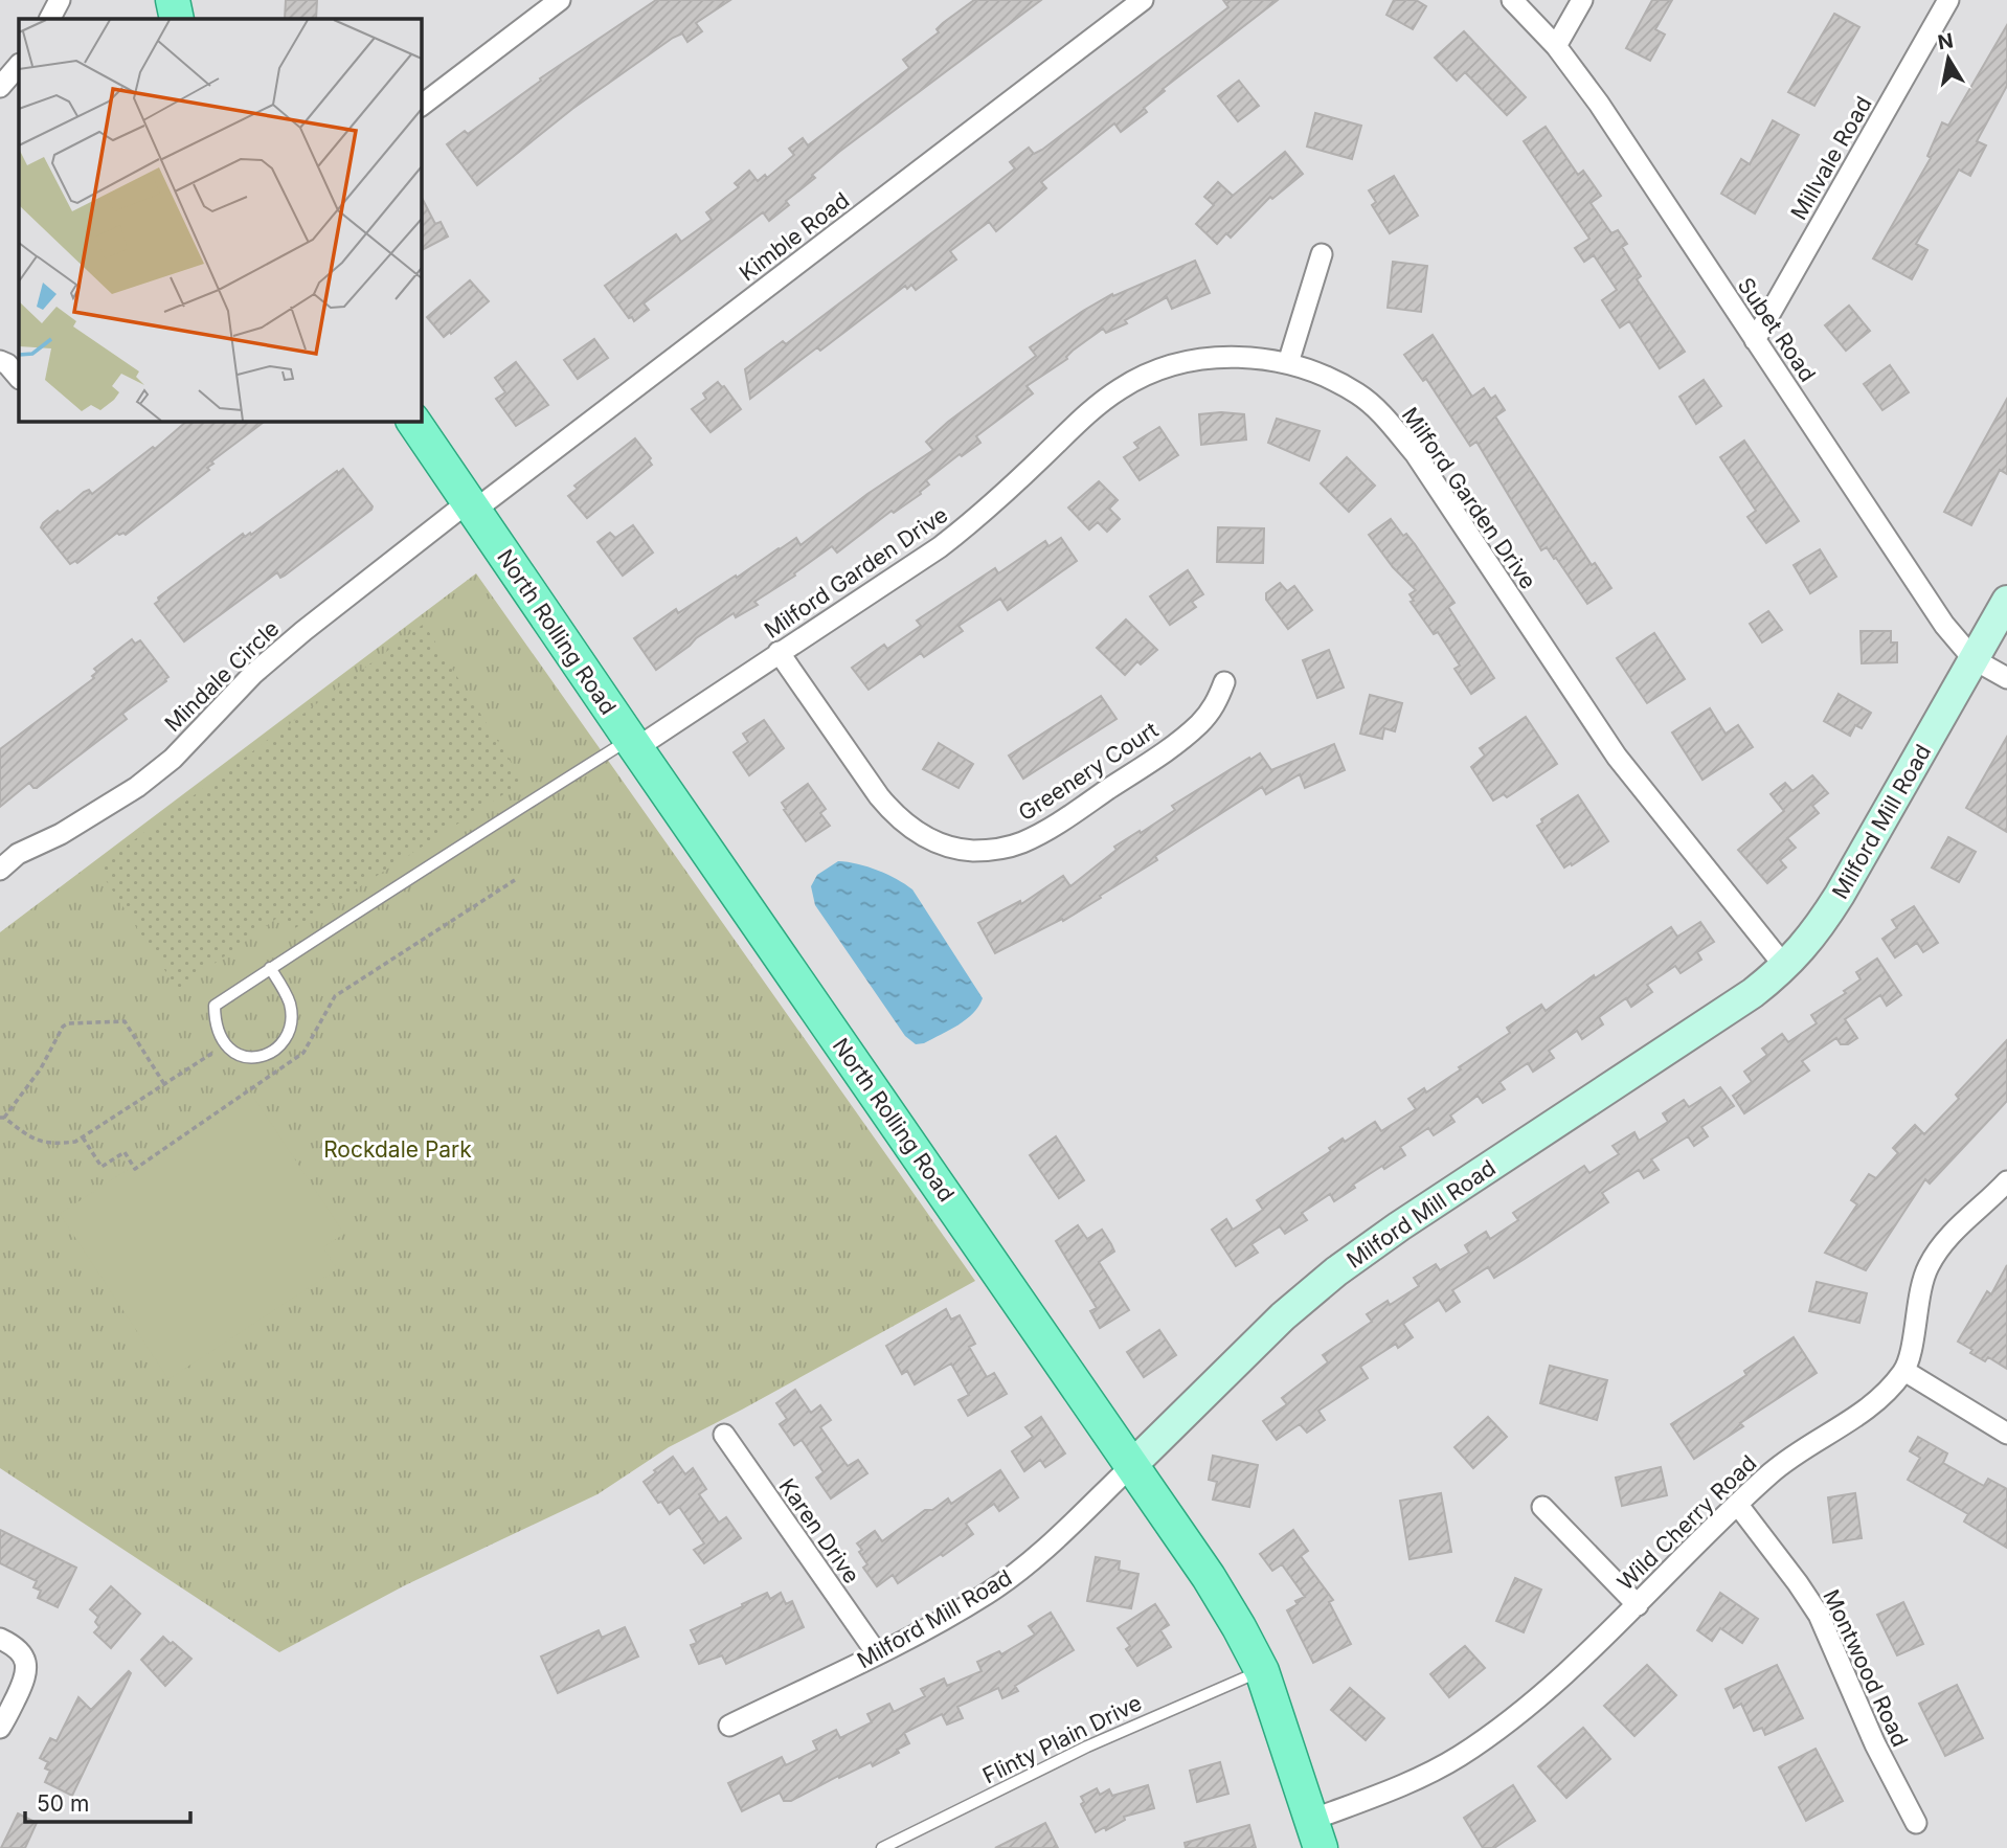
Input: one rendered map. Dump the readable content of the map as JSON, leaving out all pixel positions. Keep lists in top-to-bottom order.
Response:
{
  "streets": {
    "main road": ["North Rolling Road", "Milford Mill Road"],
    "street": [
      "Millvale Road",
      "Kimble Road",
      "Subet Road",
      "Milford Garden Drive",
      "Mindale Circle",
      "Greenery Court",
      "Wild Cherry Road",
      "Karen Drive",
      "Montwood Road"
    ],
    "lane": ["Flinty Plain Drive"]
  },
  "crossings": [
    ["Millvale Road", "Subet Road"],
    ["Kimble Road", "North Rolling Road"],
    ["Kimble Road", "Mindale Circle"],
    ["Subet Road", "Milford Mill Road"],
    ["Milford Garden Drive", "North Rolling Road"],
    ["Milford Garden Drive", "Greenery Court"],
    ["Milford Garden Drive", "Milford Mill Road"],
    ["North Rolling Road", "Mindale Circle"],
    ["North Rolling Road", "Milford Mill Road"],
    ["North Rolling Road", "Wild Cherry Road"],
    ["North Rolling Road", "Flinty Plain Drive"],
    ["Milford Mill Road", "Karen Drive"],
    ["Wild Cherry Road", "Montwood Road"]
  ],
  "parks": ["Rockdale Park"],
  "scale_bar": "50 m",
  "north": "top"
}
